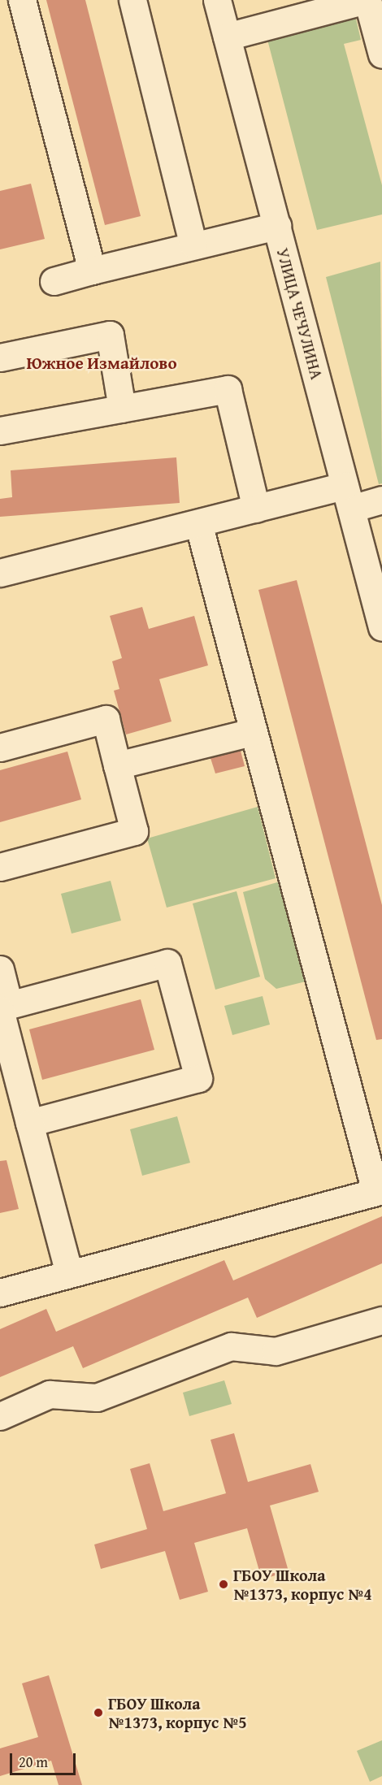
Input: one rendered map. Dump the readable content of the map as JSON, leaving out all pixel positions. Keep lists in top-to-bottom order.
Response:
{
  "streets": {
    "street": ["УЛИЦА ЧЕЧУЛИНА"]
  },
  "districts": ["Южное Измайлово"],
  "places": ["ГБОУ Школа №1373, корпус №4", "ГБОУ Школа №1373, корпус №5"],
  "scale_bar": "20 m"
}
